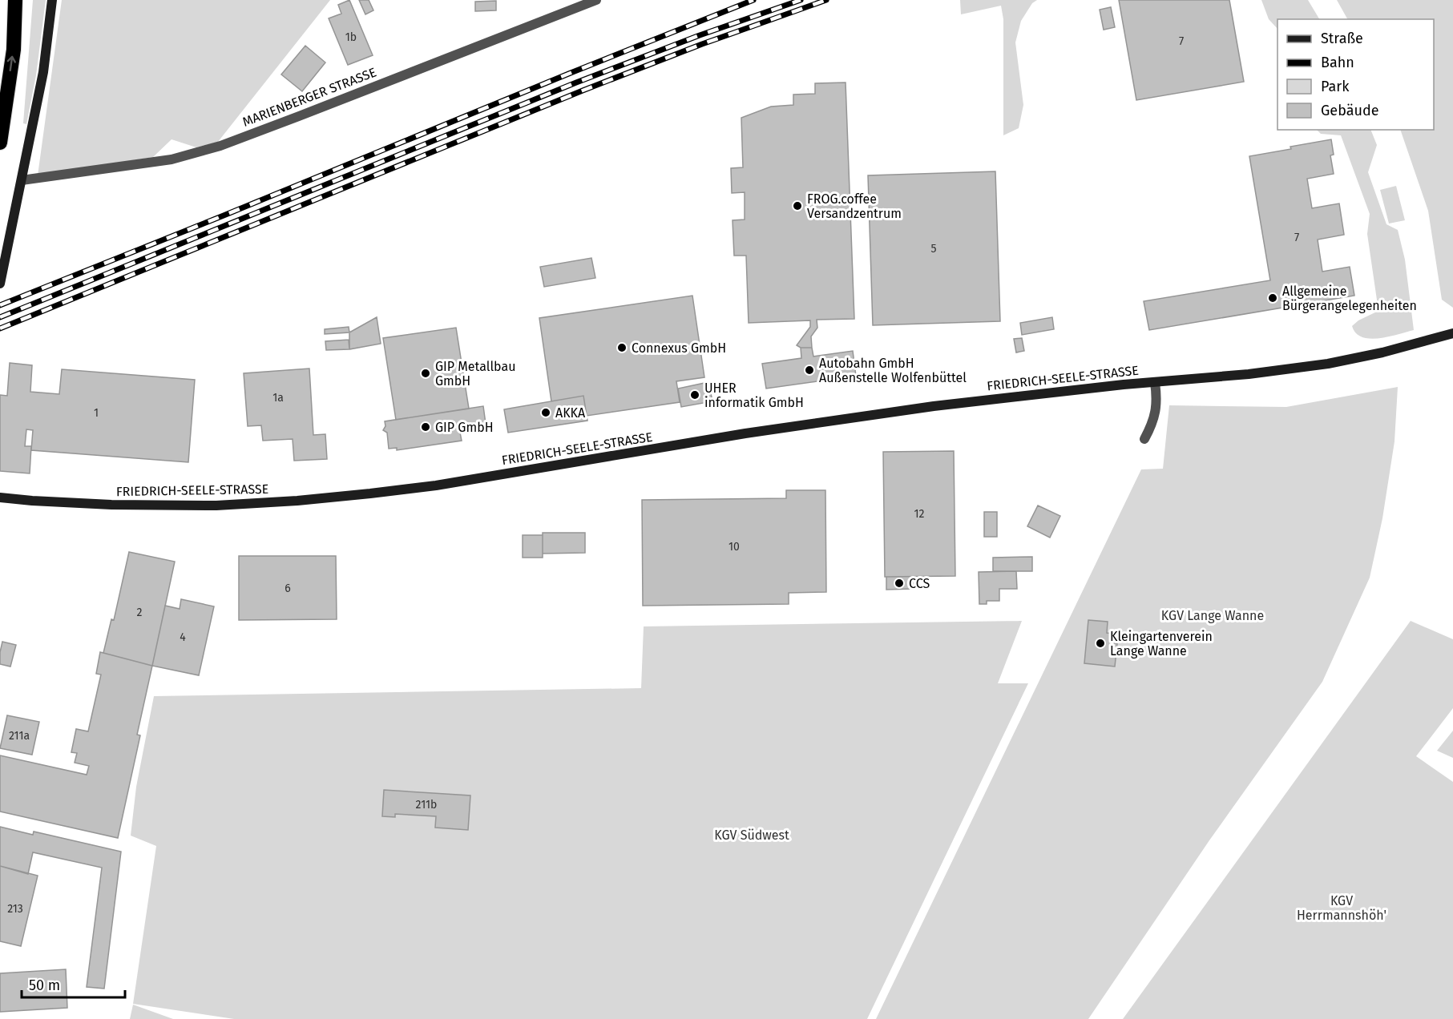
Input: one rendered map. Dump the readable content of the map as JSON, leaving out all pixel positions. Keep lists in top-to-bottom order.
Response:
{
  "streets": {
    "street": ["MARIENBERGER STRASSE", "FRIEDRICH-SEELE-STRASSE"]
  },
  "parks": ["KGV Lange Wanne", "KGV Südwest", "KGV Herrmannshöh'"],
  "places": [
    "FROG.coffee Versandzentrum",
    "Allgemeine Bürgerangelegenheiten",
    "Connexus GmbH",
    "Autobahn GmbH Außenstelle Wolfenbüttel",
    "GIP Metallbau GmbH",
    "UHER informatik GmbH",
    "AKKA",
    "GIP GmbH",
    "CCS",
    "Kleingartenverein Lange Wanne"
  ],
  "house_numbers": [
    "1b",
    "7",
    "7",
    "5",
    "1a",
    "1",
    "12",
    "10",
    "6",
    "2",
    "4",
    "211a",
    "211b",
    "213"
  ],
  "legend": [
    "Straße",
    "Bahn",
    "Park",
    "Gebäude"
  ],
  "scale_bar": "50 m"
}
